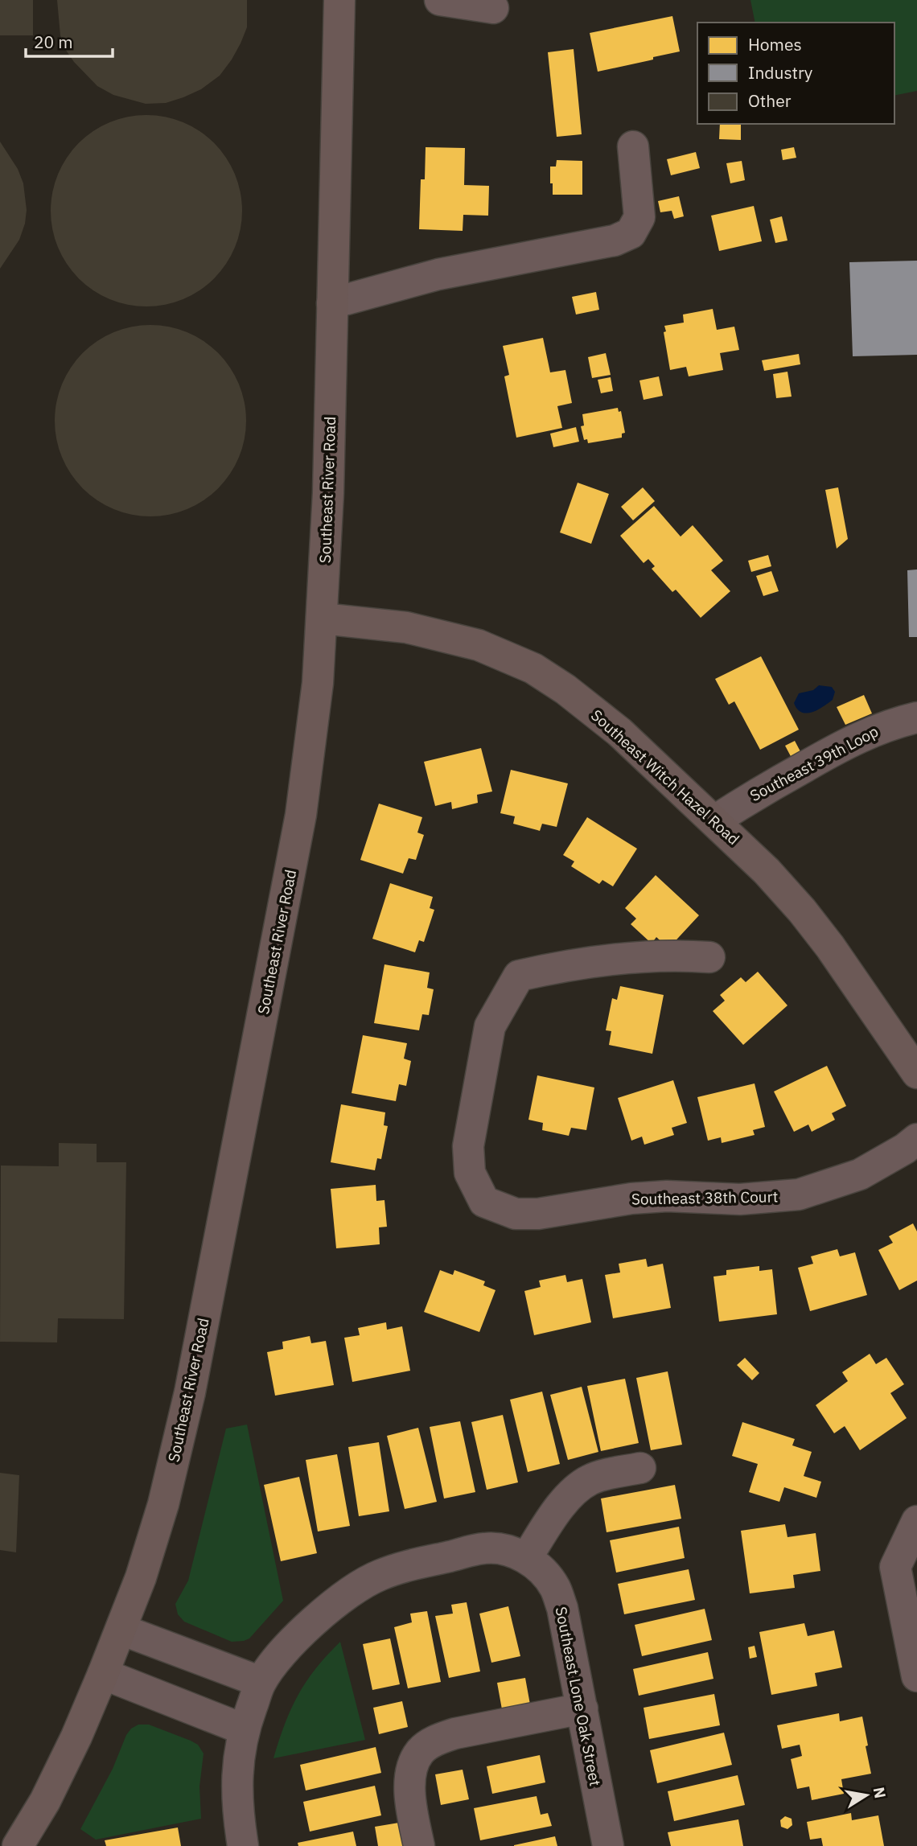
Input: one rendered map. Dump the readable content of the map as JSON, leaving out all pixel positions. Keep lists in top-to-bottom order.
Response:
{
  "streets": {
    "main road": ["Southeast River Road", "Southeast Witch Hazel Road"],
    "street": ["Southeast 39th Loop", "Southeast 38th Court", "Southeast Lone Oak Street"]
  },
  "crossings": [
    ["Southeast River Road", "Southeast Witch Hazel Road"],
    ["Southeast 39th Loop", "Southeast Witch Hazel Road"]
  ],
  "legend": ["Homes", "Industry", "Other"],
  "scale_bar": "20 m",
  "north": "right"
}
